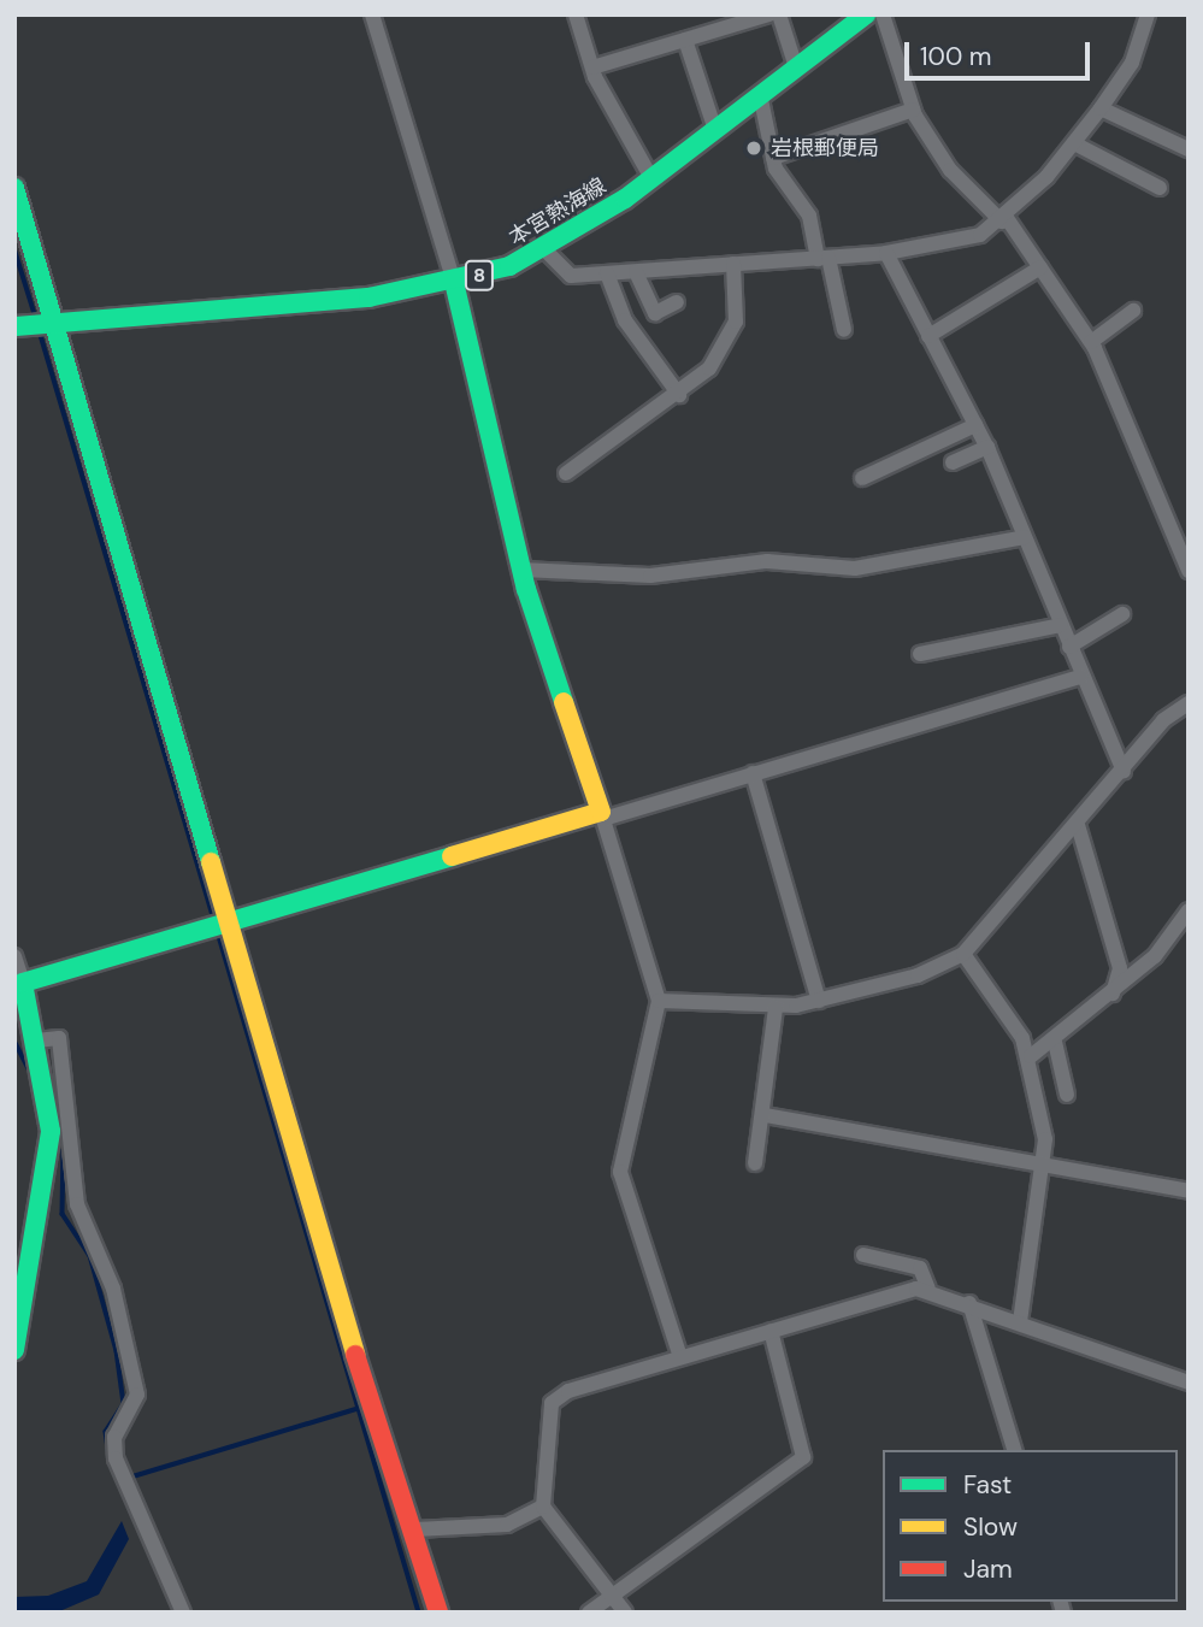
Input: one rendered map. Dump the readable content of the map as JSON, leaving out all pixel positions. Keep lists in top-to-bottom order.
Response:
{
  "streets": {
    "street": ["本宮熱海線", "8"]
  },
  "places": ["岩根郵便局"],
  "legend": ["Fast", "Slow", "Jam"],
  "scale_bar": "100 m"
}
